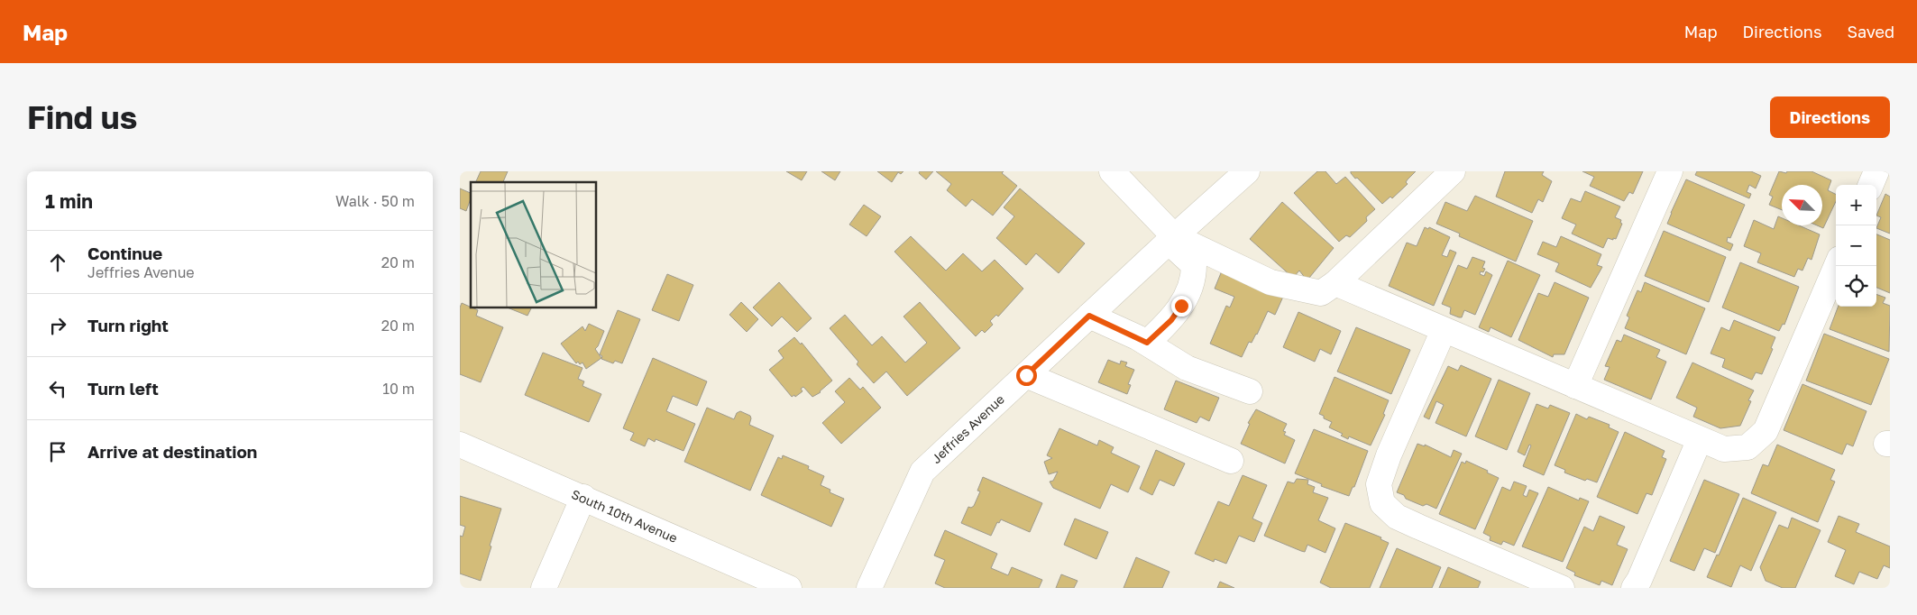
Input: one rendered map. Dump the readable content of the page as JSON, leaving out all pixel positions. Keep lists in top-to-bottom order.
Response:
{
  "streets": {
    "street": ["Jeffries Avenue", "South 10th Avenue"]
  },
  "north": "top left",
  "page": {
    "header": "Map",
    "nav": ["Map", "Directions", "Saved"],
    "buttons": "Directions",
    "title": "Find us",
    "heading": ["1 min", "Walk · 50 m"],
    "map_buttons": ["+", "−"],
    "list": [
      ["Continue", "Jeffries Avenue", "20 m"],
      ["Turn right", "20 m"],
      ["Turn left", "10 m"],
      "Arrive at destination"
    ]
  }
}
